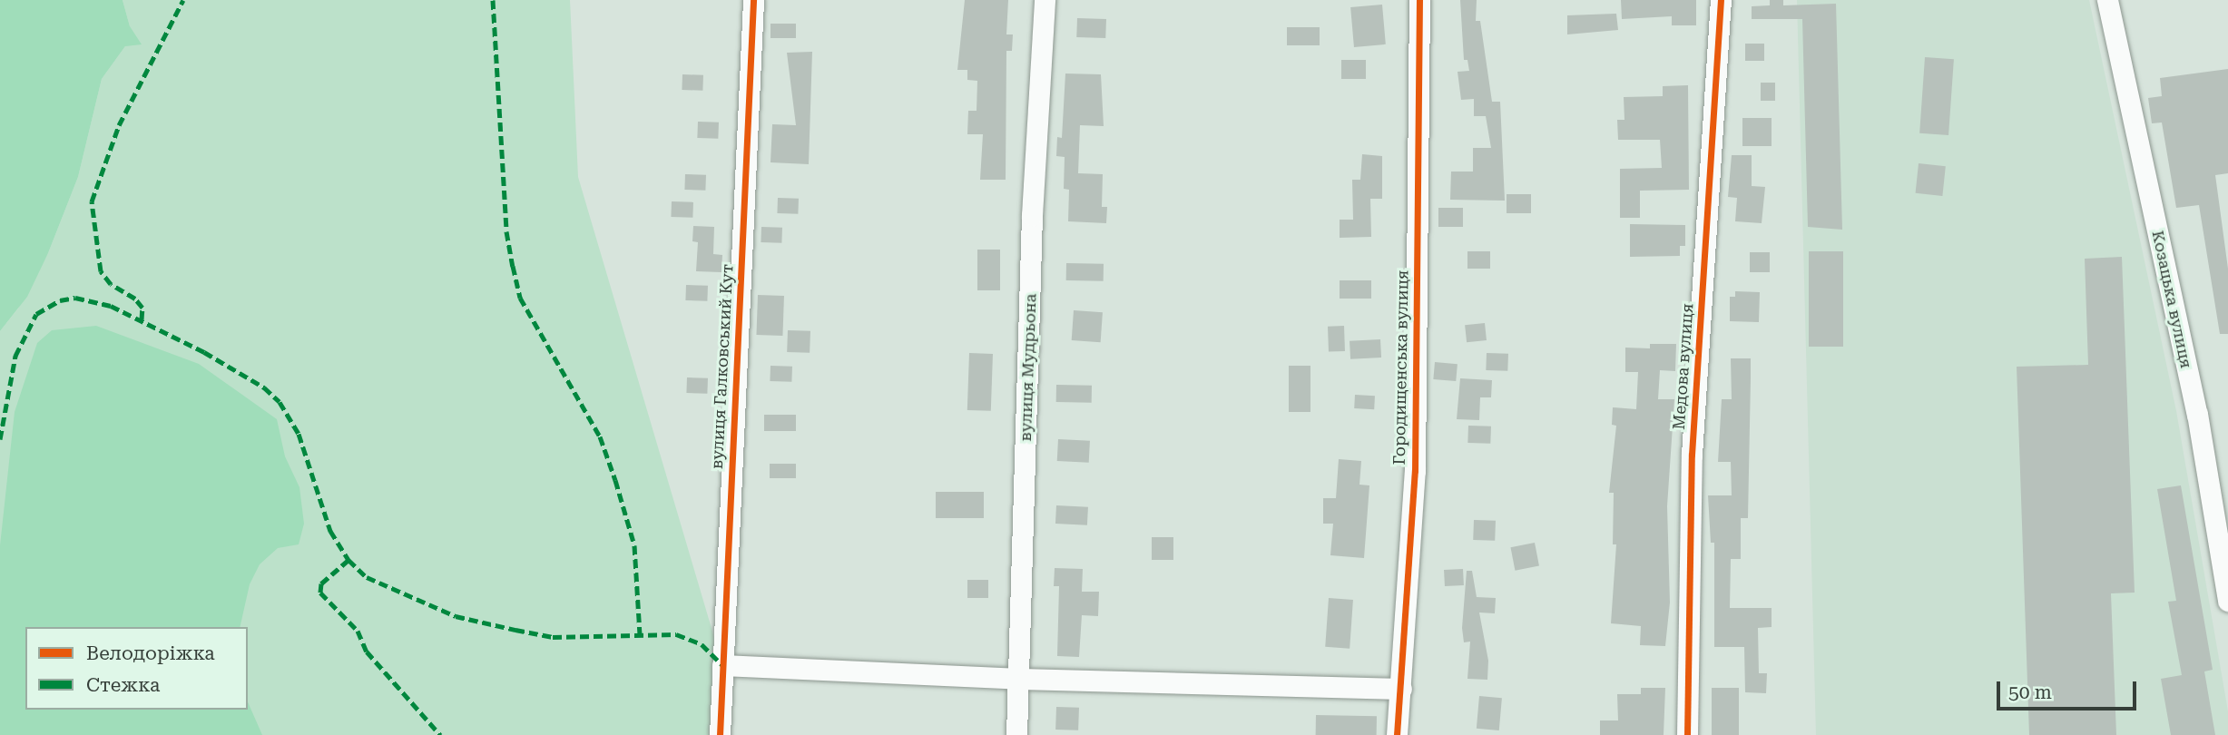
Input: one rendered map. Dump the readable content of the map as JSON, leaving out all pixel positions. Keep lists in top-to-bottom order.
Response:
{
  "streets": {
    "street": [
      "Козацька вулиця",
      "вулиця Галковський Кут",
      "Медова вулиця",
      "вулиця Мудрьона",
      "Городищенська вулиця"
    ]
  },
  "legend": ["Велодоріжка", "Стежка"],
  "scale_bar": "50 m"
}
